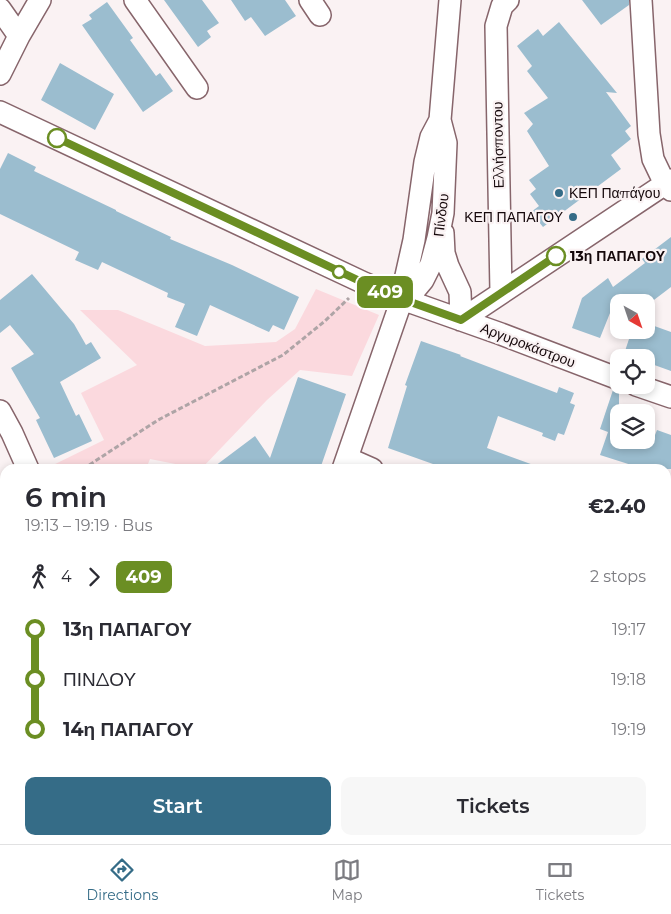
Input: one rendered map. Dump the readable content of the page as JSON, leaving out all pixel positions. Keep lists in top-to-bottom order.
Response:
{
  "streets": {
    "street": ["Ελλήσποντου", "Πίνδου", "Αργυροκάστρου"]
  },
  "crossings": [
    ["Πίνδου", "Αργυροκάστρου"]
  ],
  "places": ["ΚΕΠ Παπάγου", "ΚΕΠ ΠΑΠΑΓΟΥ", "13η ΠΑΠΑΓΟΥ"],
  "lines": ["bus line 409"],
  "north": "bottom right",
  "page": {
    "on_map": "409",
    "heading": ["6 min", "19:13 – 19:19 · Bus", "€2.40"],
    "legs": ["4", "409", "2 stops"],
    "list": [
      {
        "name": "13η ΠΑΠΑΓΟΥ",
        "value": "19:17"
      },
      {
        "name": "ΠΙΝΔΟΥ",
        "value": "19:18"
      },
      {
        "name": "14η ΠΑΠΑΓΟΥ",
        "value": "19:19"
      }
    ],
    "buttons": ["Start", "Tickets"],
    "tabs": ["Directions", "Map", "Tickets"]
  }
}
